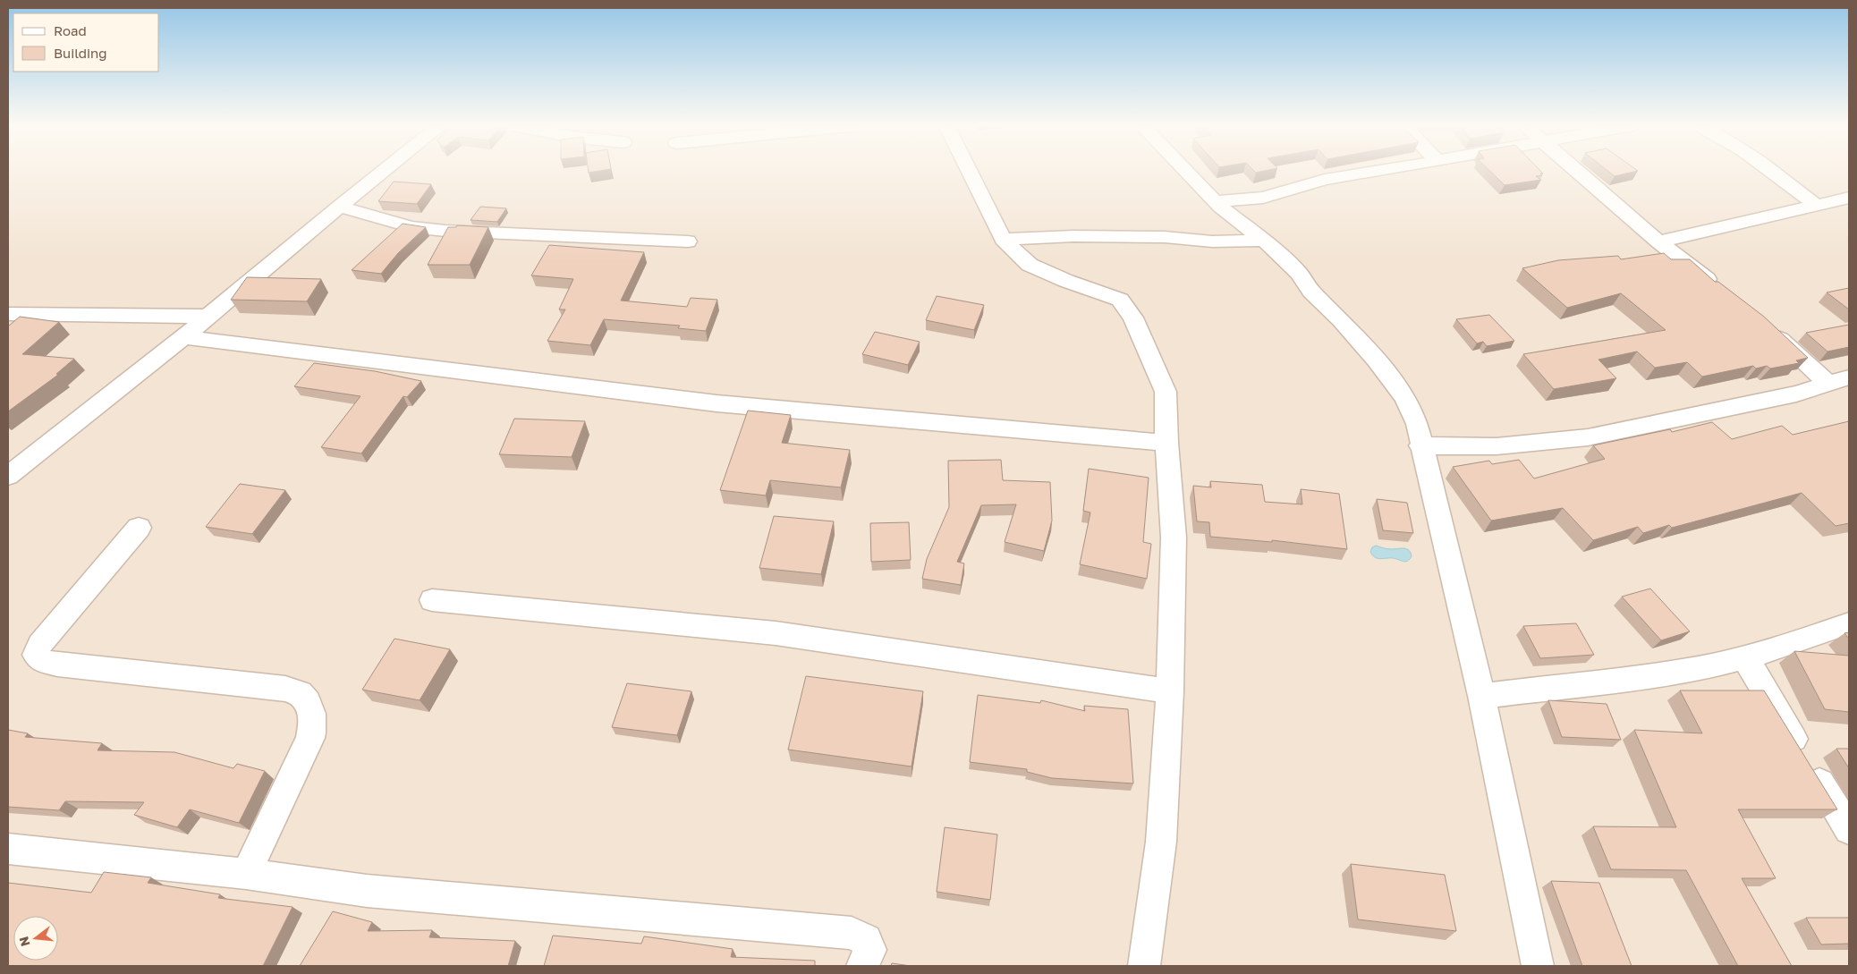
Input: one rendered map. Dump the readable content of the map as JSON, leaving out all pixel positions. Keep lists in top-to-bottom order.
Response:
{
  "legend": ["Road", "Building"],
  "north": "left"
}
